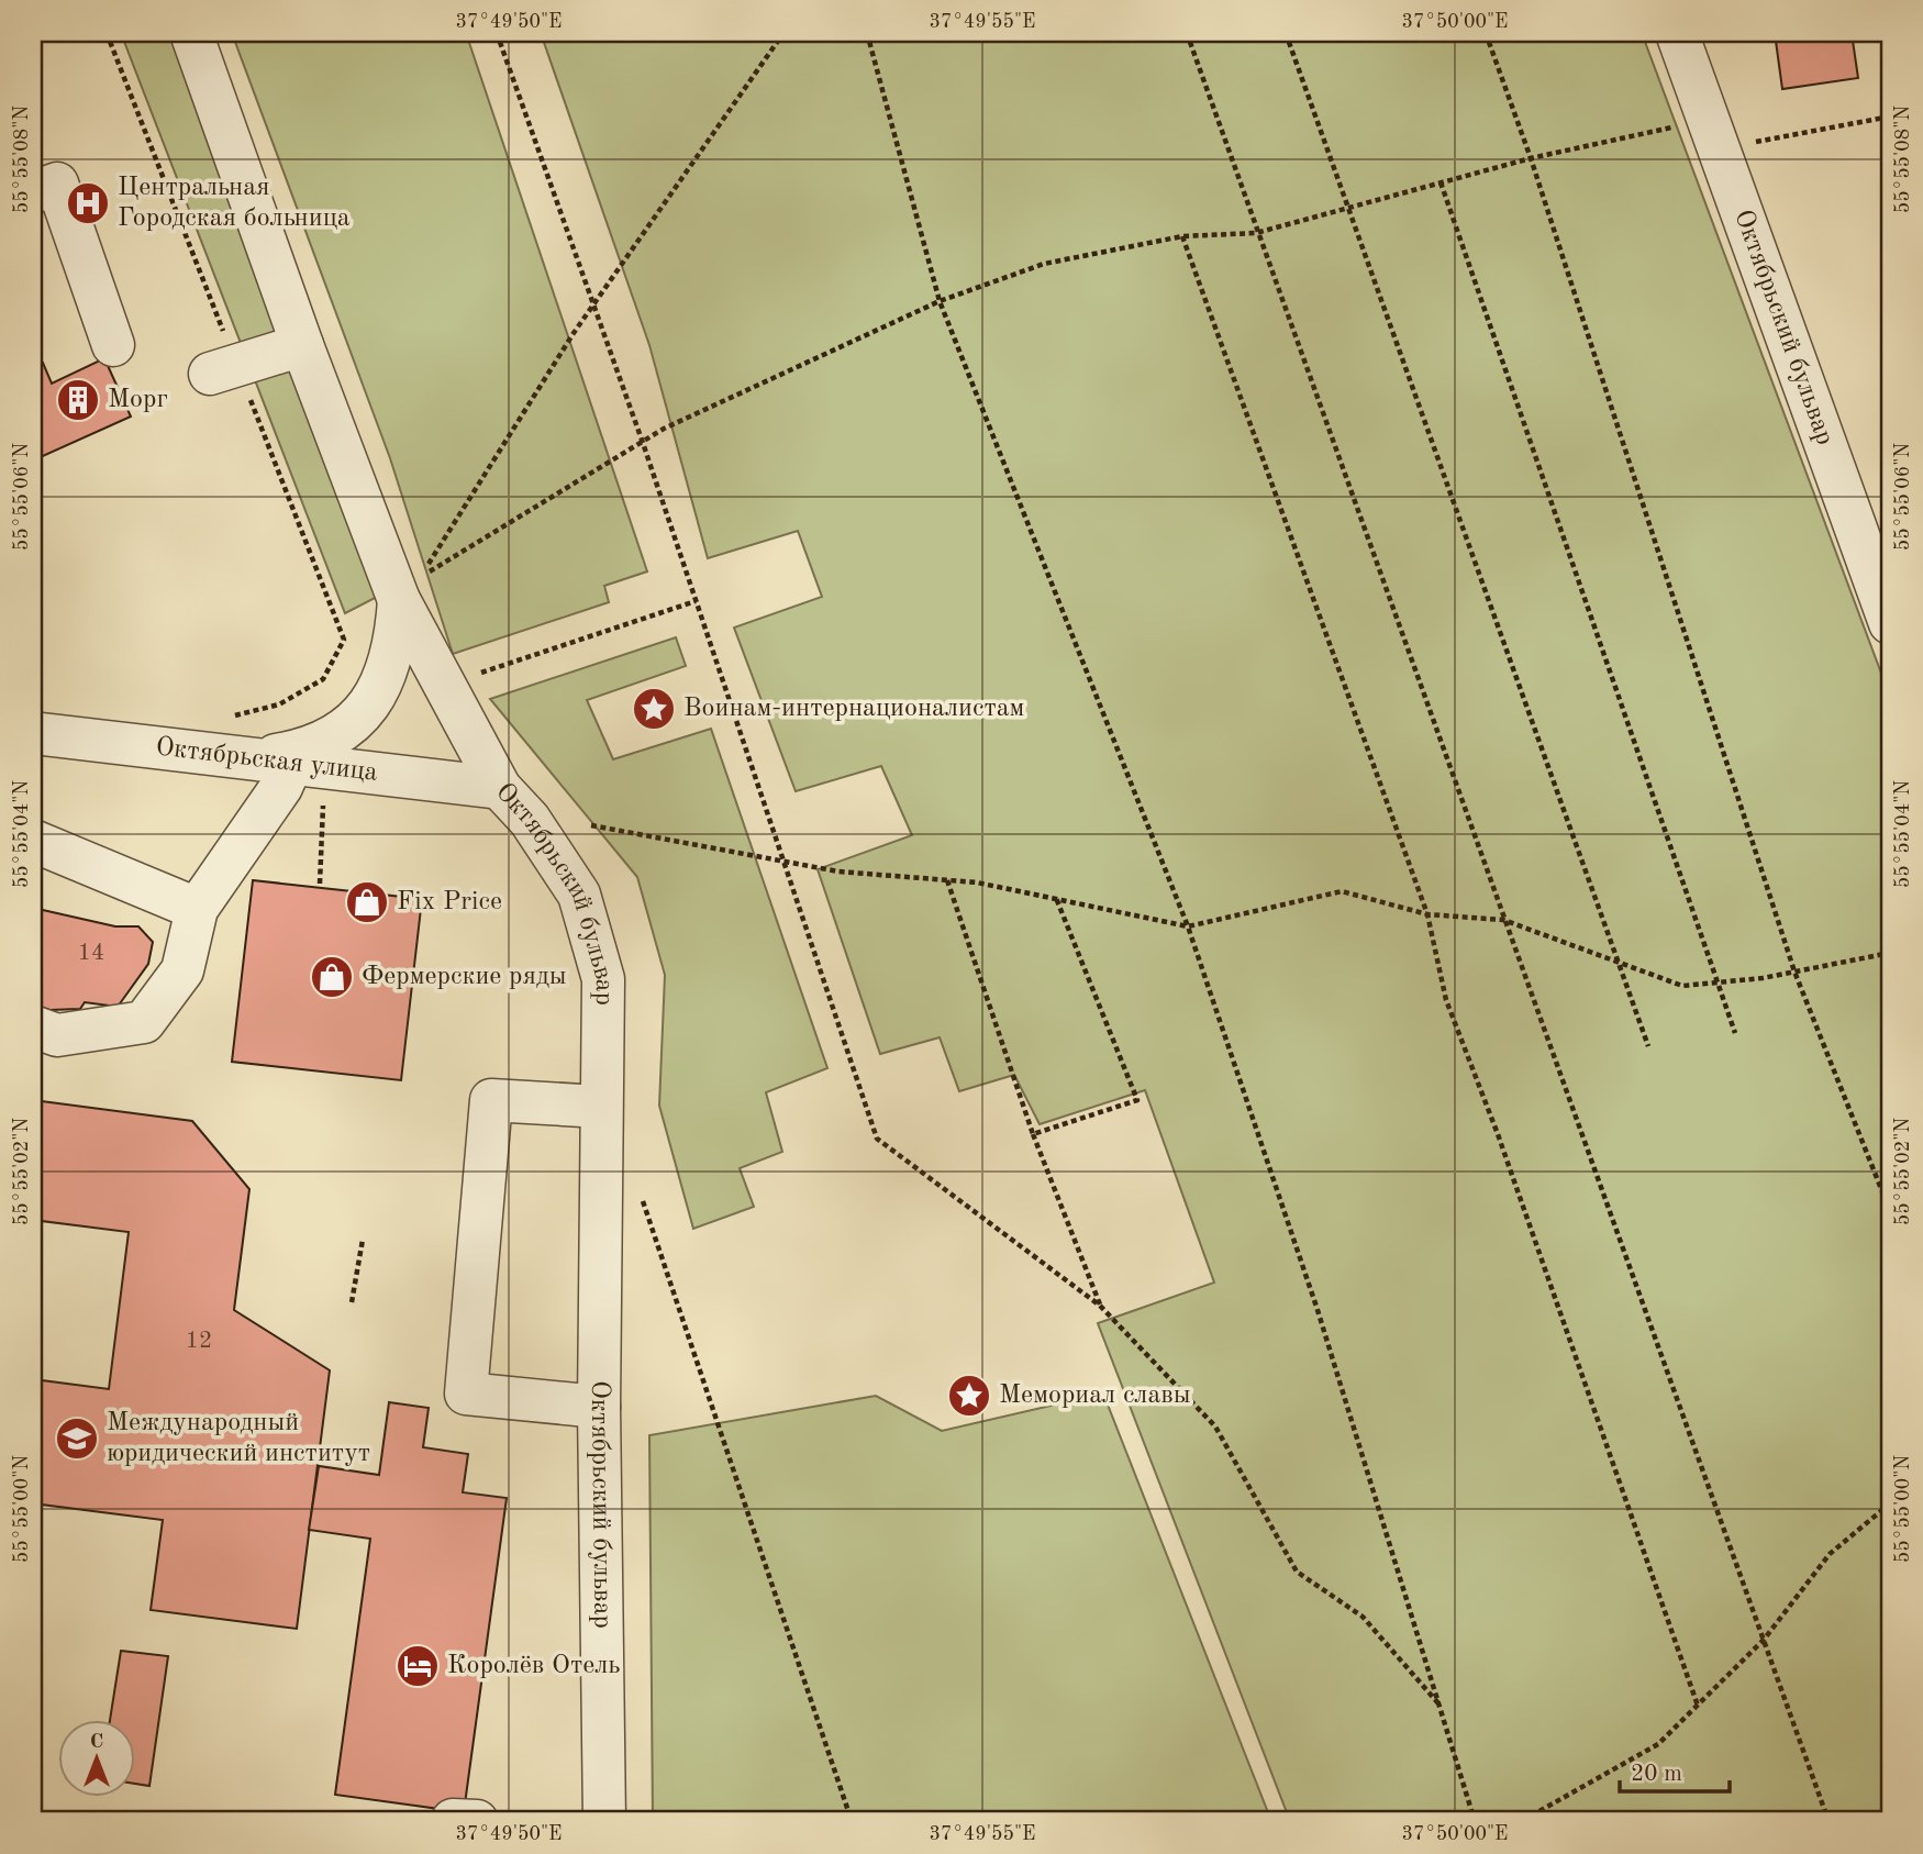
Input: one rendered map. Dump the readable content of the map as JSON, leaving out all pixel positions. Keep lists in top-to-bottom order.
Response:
{
  "streets": {
    "street": ["Октябрьский бульвар", "Октябрьская улица"]
  },
  "crossings": [
    ["Октябрьский бульвар", "Октябрьская улица"]
  ],
  "places": {
    "hospital": ["Центральная Городская больница"],
    "building": ["Морг"],
    "place": ["Воинам-интернационалистам", "Мемориал славы"],
    "shop": ["Fix Price", "Фермерские ряды"],
    "school or university": ["Международный юридический институт"],
    "hotel": ["Королёв Отель"]
  },
  "house_numbers": ["14", "12"],
  "scale_bar": "20 m",
  "north": "top",
  "coordinates": [
    "37°49'50\"E",
    "37°49'55\"E",
    "37°50'00\"E",
    "55°55'08\"N",
    "55°55'06\"N",
    "55°55'04\"N",
    "55°55'02\"N",
    "55°55'00\"N"
  ]
}
